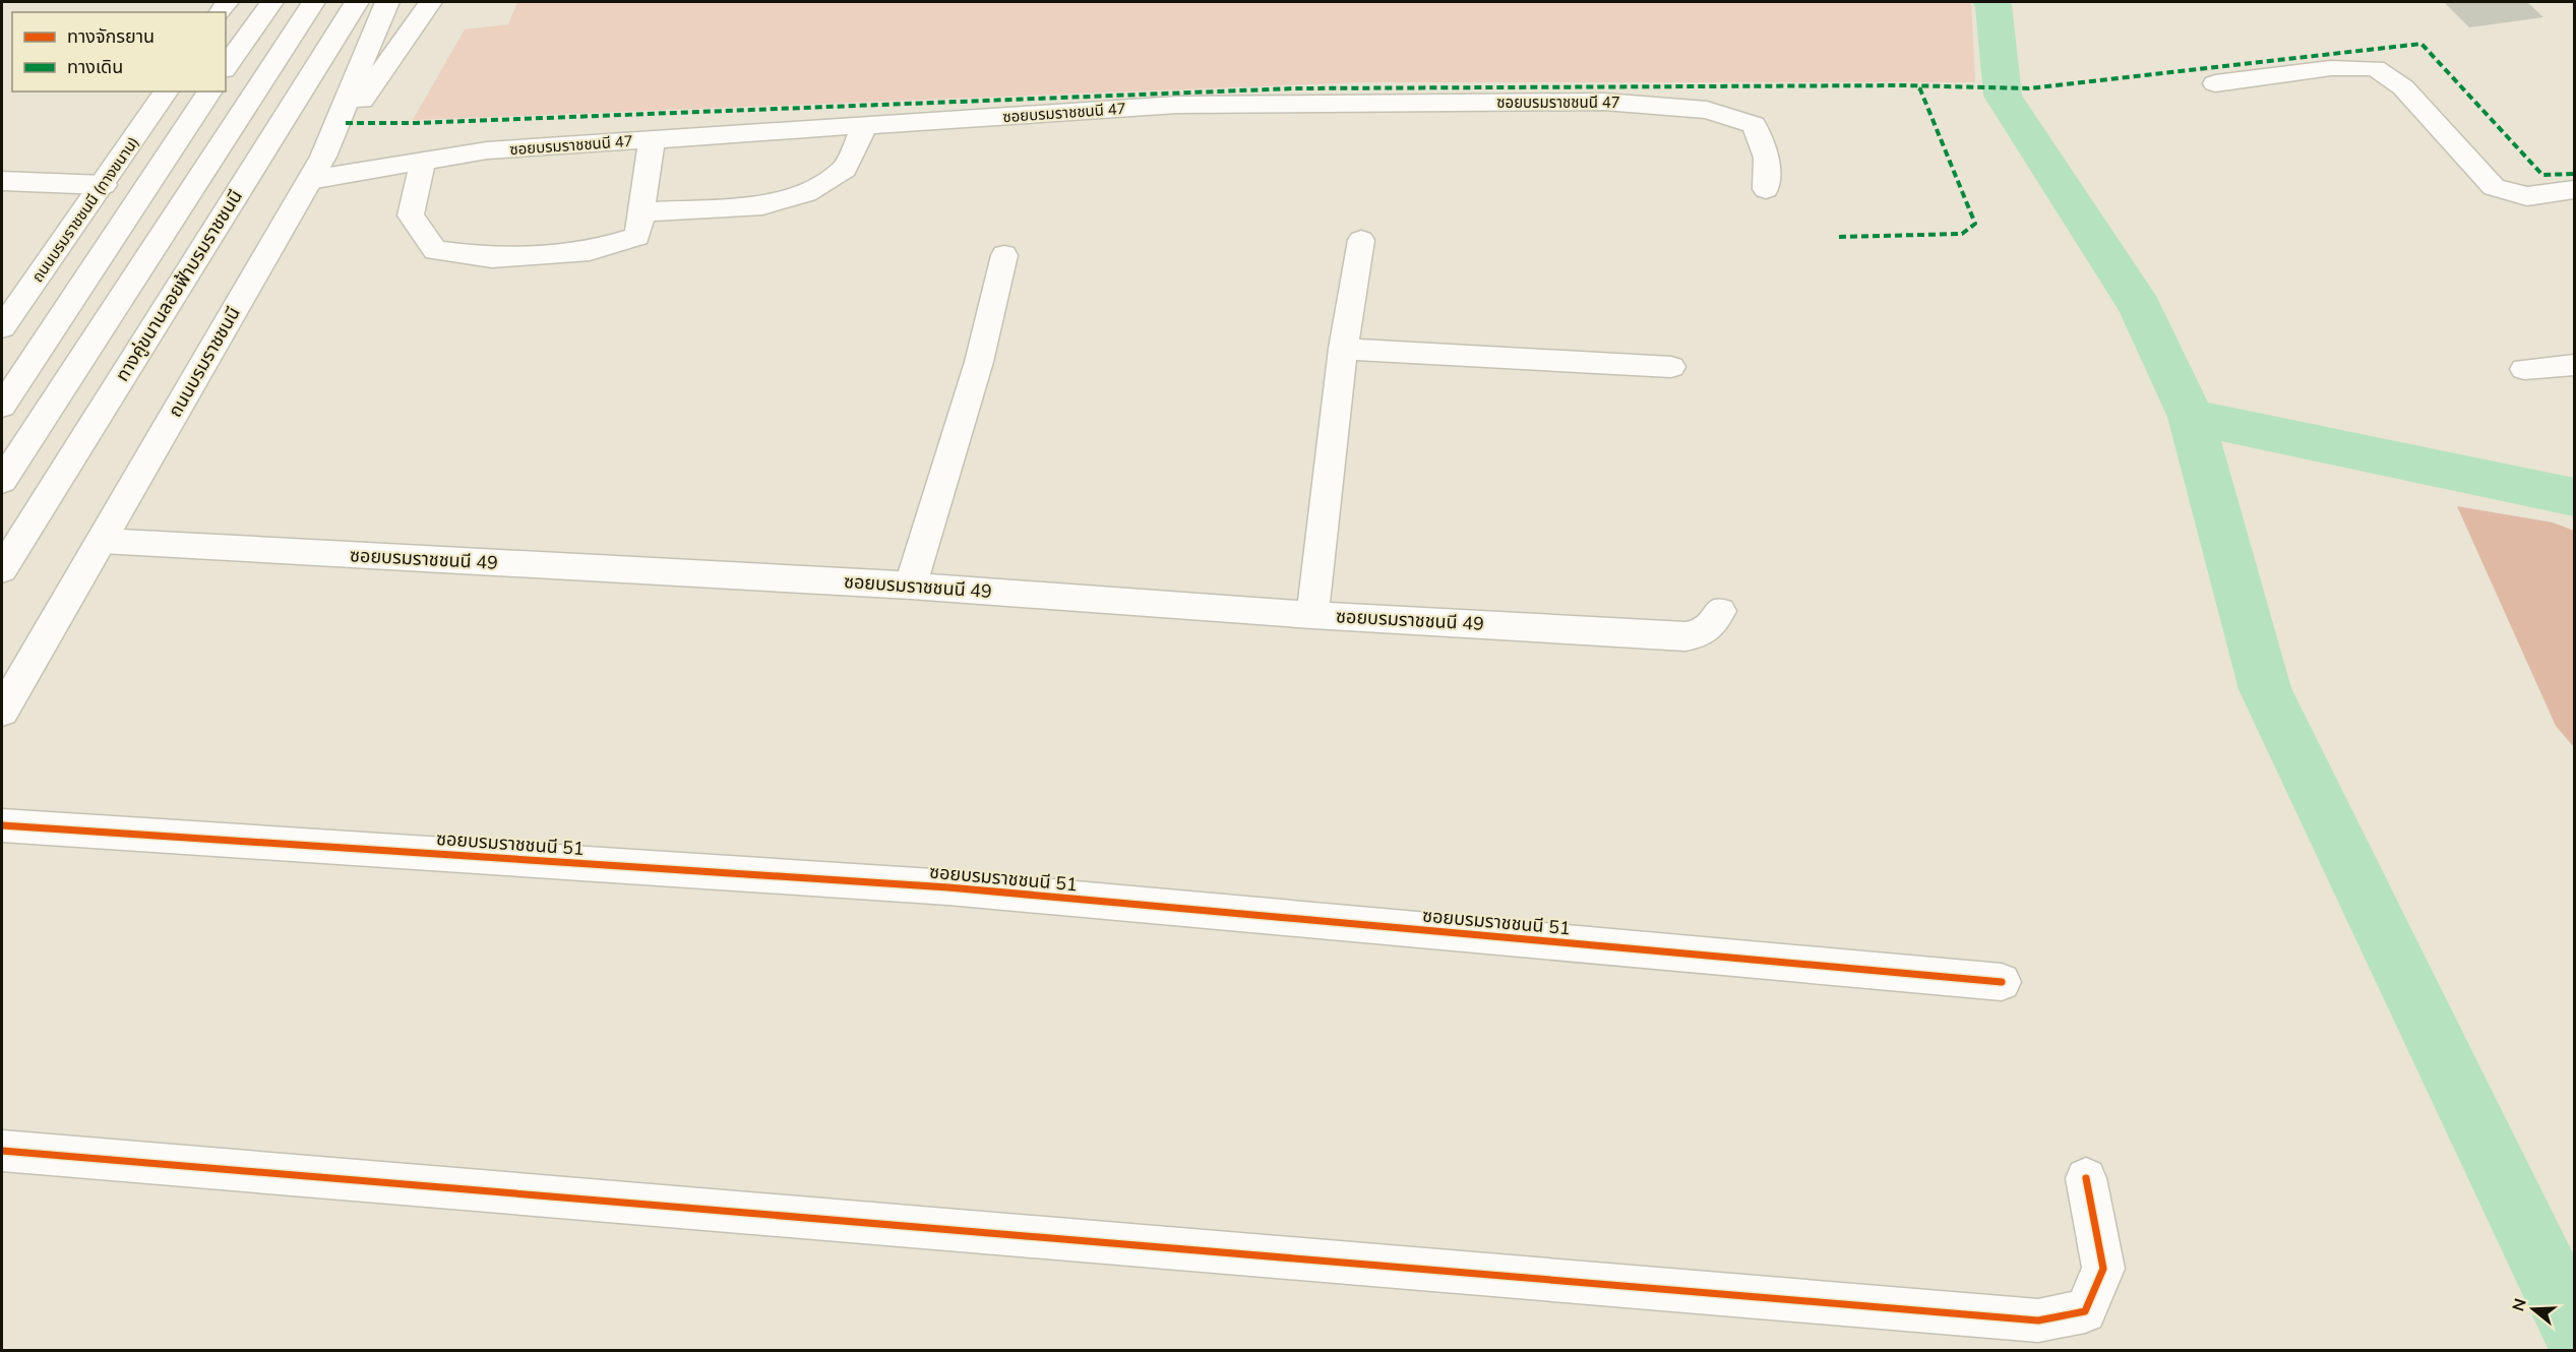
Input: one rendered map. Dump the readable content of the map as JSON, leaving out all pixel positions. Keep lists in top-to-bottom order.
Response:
{
  "streets": {
    "street": [
      "ซอยบรมราชชนนี 47",
      "ถนนบรมราชชนนี (ทางขนาน)",
      "ทางคู่ขนานลอยฟ้าบรมราชชนนี",
      "ถนนบรมราชชนนี",
      "ซอยบรมราชชนนี 49",
      "ซอยบรมราชชนนี 51"
    ]
  },
  "crossings": [
    ["ซอยบรมราชชนนี 47", "ถนนบรมราชชนนี"],
    ["ถนนบรมราชชนนี", "ซอยบรมราชชนนี 49"]
  ],
  "legend": ["ทางจักรยาน", "ทางเดิน"],
  "north": "left"
}
